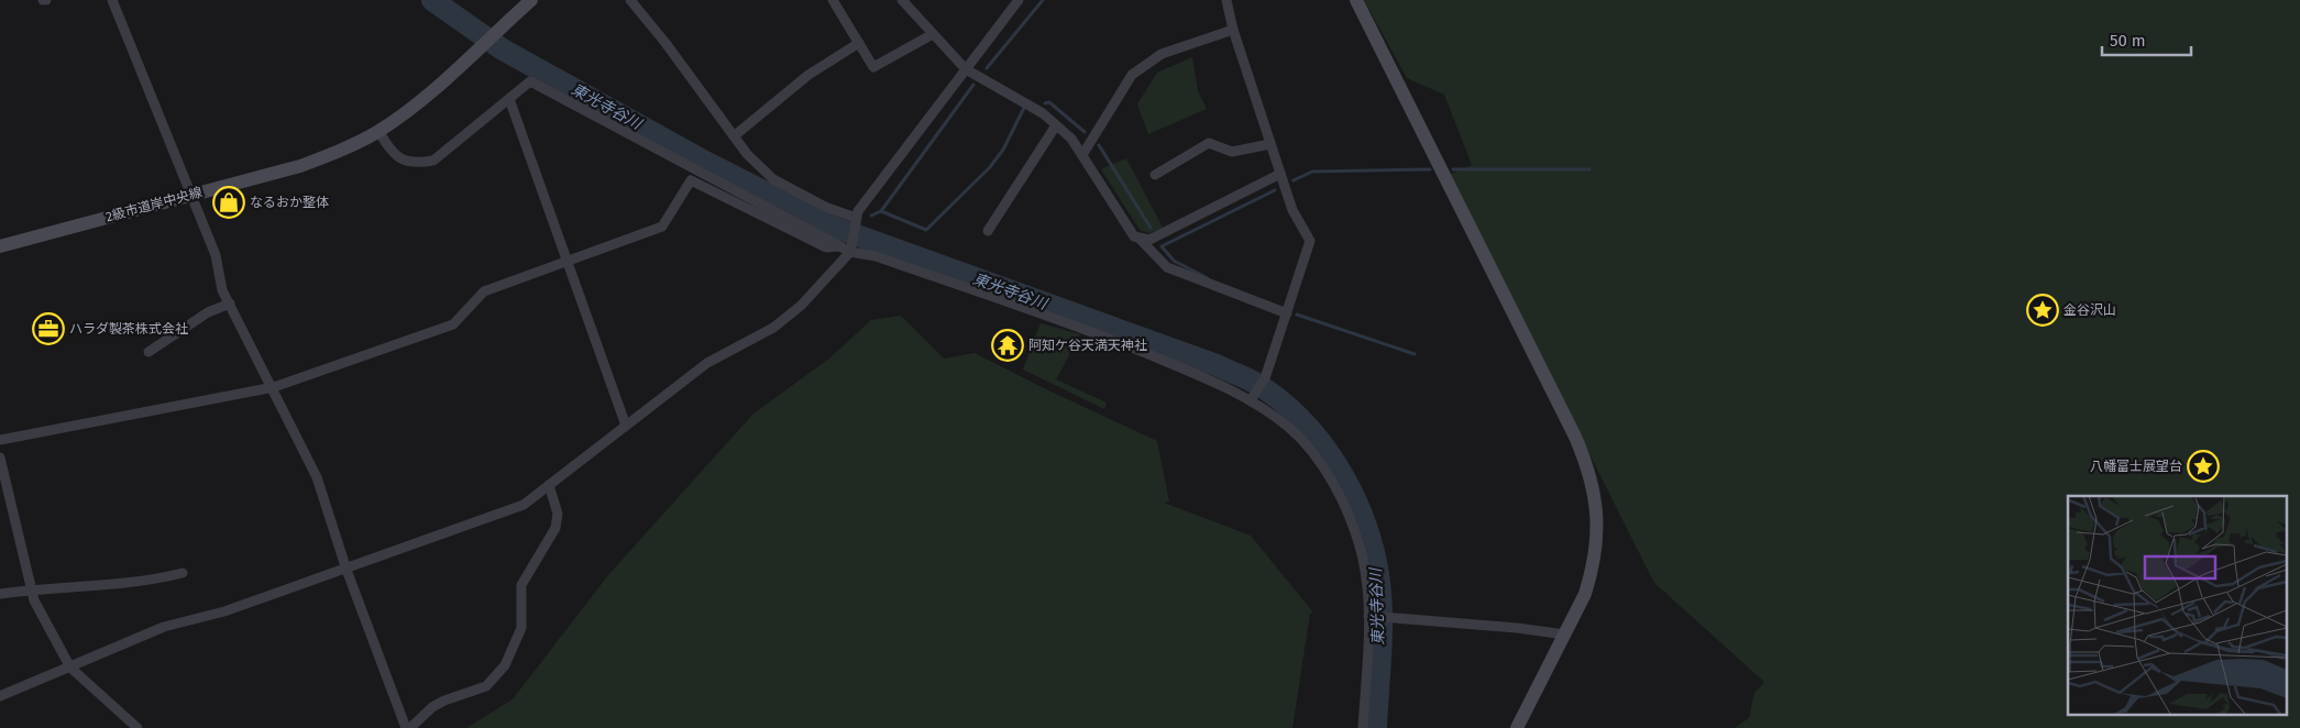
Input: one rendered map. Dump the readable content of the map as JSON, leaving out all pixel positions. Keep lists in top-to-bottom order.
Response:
{
  "streets": {
    "street": ["2級市道岸中央線"]
  },
  "water": ["東光寺谷川"],
  "places": {
    "shop": ["なるおか整体"],
    "place": ["金谷沢山", "八幡富士展望台"],
    "office": ["ハラダ製茶株式会社"],
    "temple": ["阿知ケ谷天満天神社"]
  },
  "scale_bar": "50 m"
}
